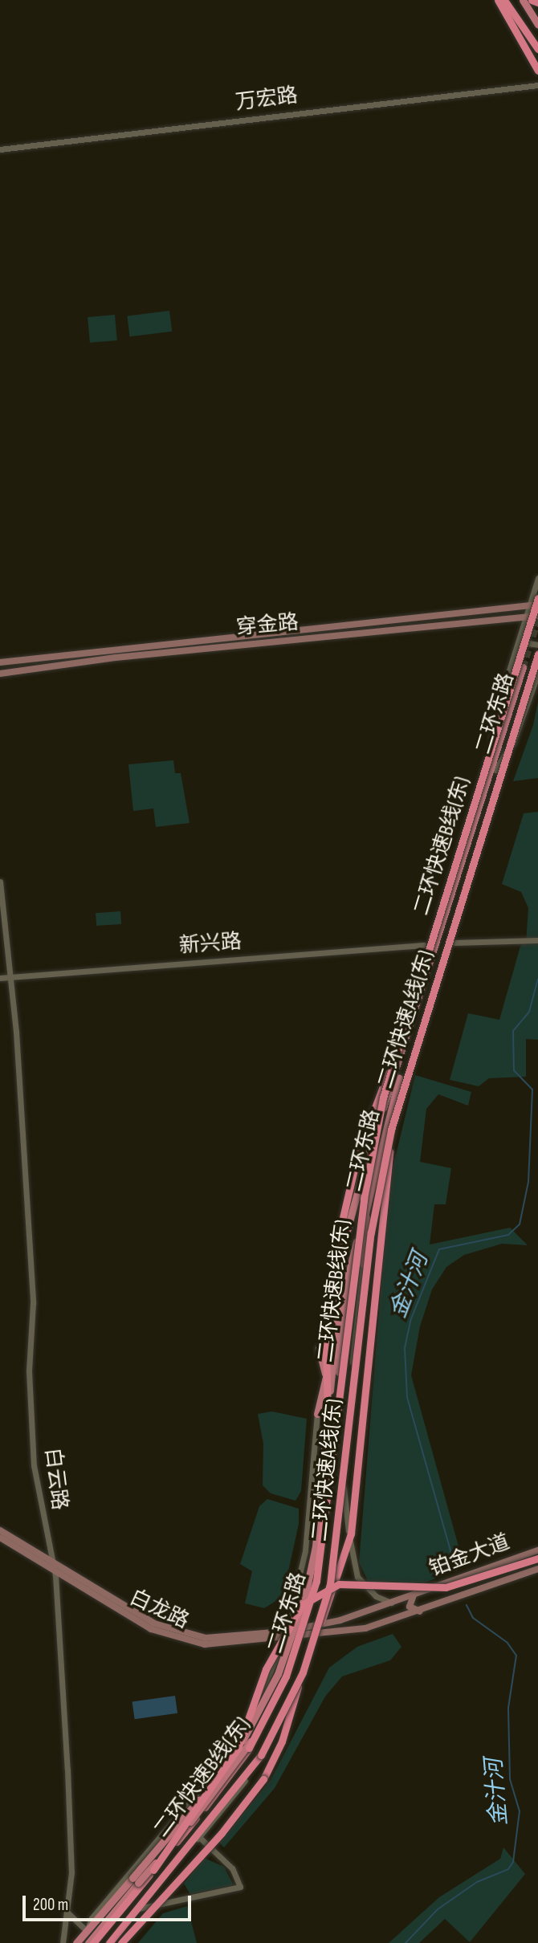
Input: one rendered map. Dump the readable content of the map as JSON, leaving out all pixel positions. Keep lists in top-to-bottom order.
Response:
{
  "streets": {
    "highway": ["二环快速B线(东)", "二环快速A线(东)"],
    "main road": [
      "穿金路",
      "二环东路",
      "铂金大道",
      "白龙路"
    ],
    "street": ["万宏路", "新兴路", "白云路"]
  },
  "crossings": [
    ["新兴路", "白云路"],
    ["白云路", "白龙路"],
    ["铂金大道", "白龙路"]
  ],
  "water": ["金汁河"],
  "scale_bar": "200 m"
}
